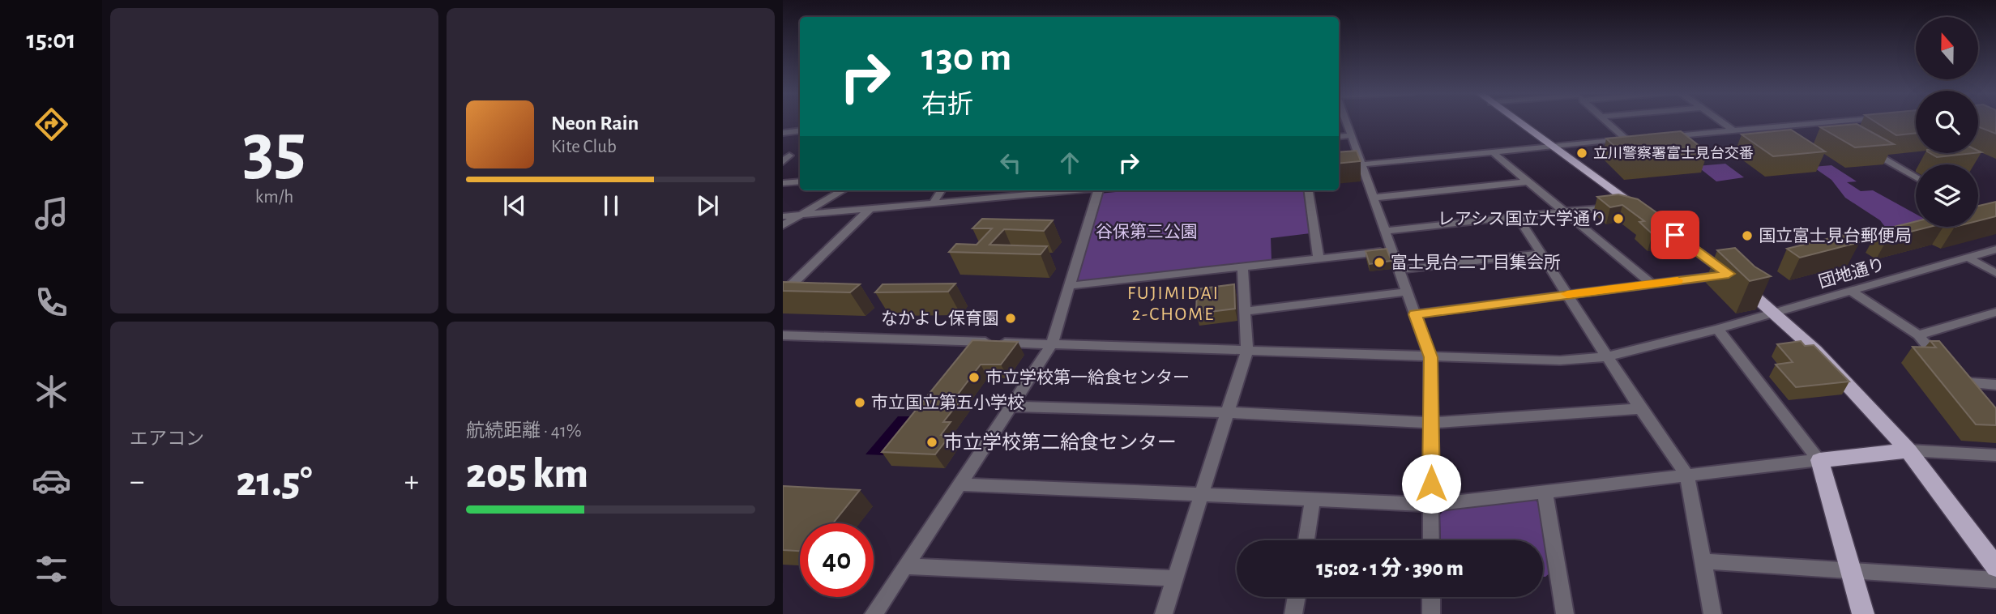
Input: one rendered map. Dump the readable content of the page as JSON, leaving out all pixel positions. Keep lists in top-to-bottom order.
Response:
{
  "streets": {
    "street": ["団地通り"]
  },
  "districts": ["FUJIMIDAI 2-CHOME"],
  "parks": ["谷保第三公園"],
  "places": [
    "立川警察署富士見台交番",
    "レアシス国立大学通り",
    "国立富士見台郵便局",
    "富士見台二丁目集会所",
    "なかよし保育園",
    "市立学校第一給食センター",
    "市立国立第五小学校",
    "市立学校第二給食センター"
  ],
  "north": "top",
  "page": {
    "tabs": "15:01",
    "tile": [
      ["35", "km/h"],
      "エアコン",
      ["航続距離 · 41%", "205 km"]
    ],
    "turn": ["130 m", "右折"],
    "song": ["Neon Rain", "Kite Club"],
    "heat": ["−", "21.5°", "+"],
    "limit": "40",
    "trip": "15:02 · 1 分 · 390 m"
  }
}
